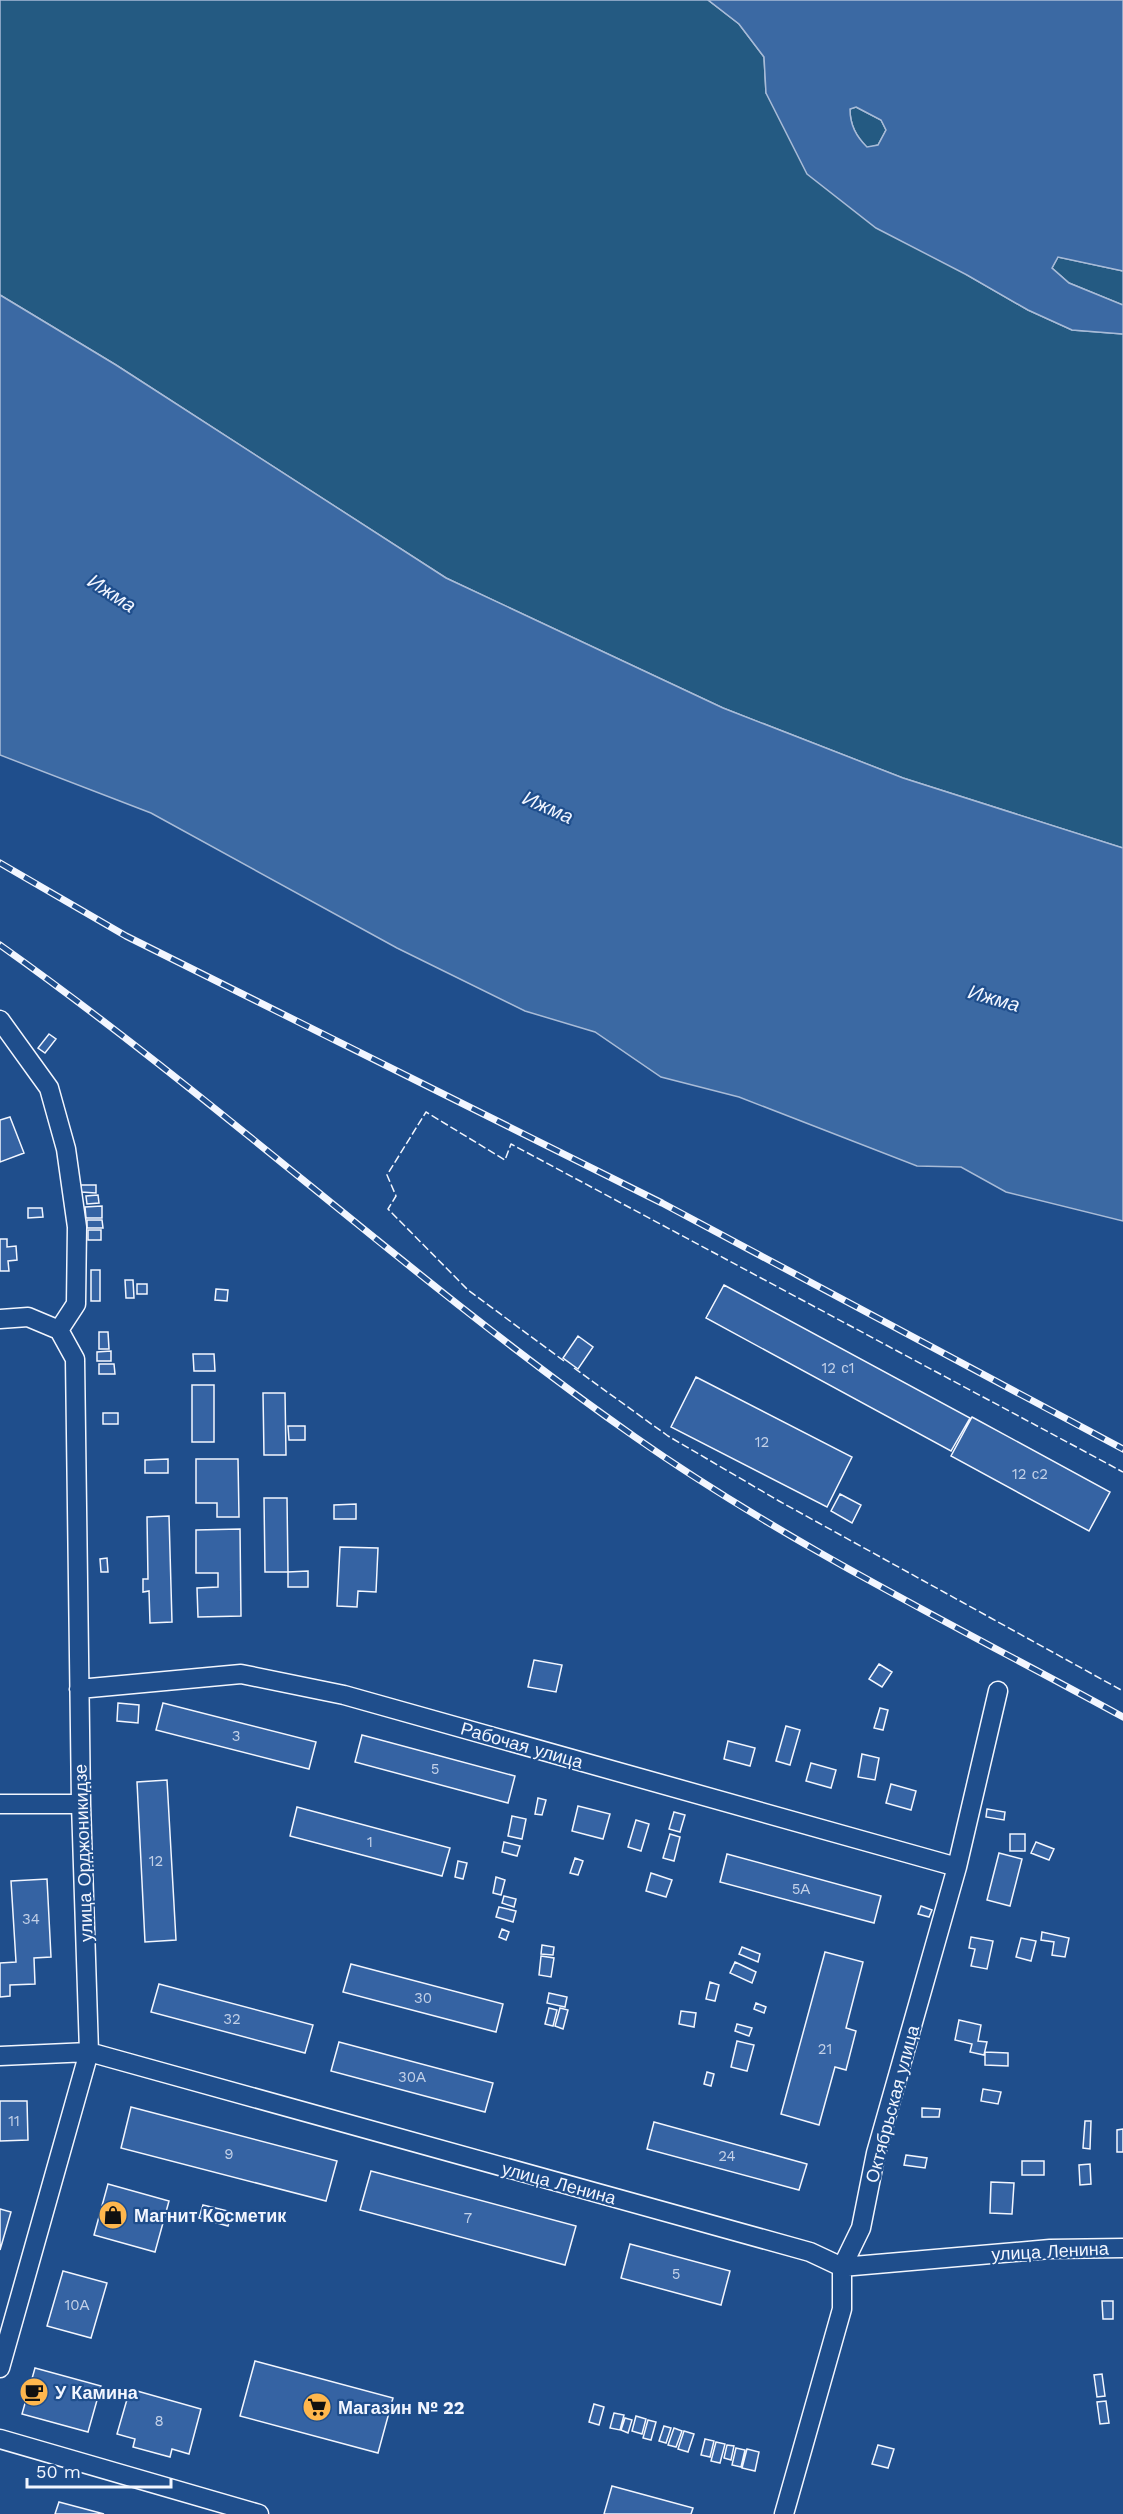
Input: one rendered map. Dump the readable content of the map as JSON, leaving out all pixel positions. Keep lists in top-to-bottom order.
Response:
{
  "streets": {
    "street": [
      "Рабочая улица",
      "улица Орджоникидзе",
      "Октябрьская улица",
      "улица Ленина"
    ]
  },
  "crossings": [
    ["Рабочая улица", "улица Орджоникидзе"],
    ["Рабочая улица", "Октябрьская улица"],
    ["улица Орджоникидзе", "улица Ленина"],
    ["Октябрьская улица", "улица Ленина"]
  ],
  "water": ["Ижма"],
  "places": {
    "shop": ["Магнит Косметик"],
    "cafe": ["У Камина"],
    "supermarket": ["Магазин № 22"]
  },
  "house_numbers": [
    "12 с1",
    "12",
    "12 с2",
    "3",
    "5",
    "1",
    "12",
    "5А",
    "34",
    "30",
    "32",
    "21",
    "30А",
    "11",
    "9",
    "24",
    "7",
    "5",
    "10А",
    "8"
  ],
  "scale_bar": "50 m"
}
